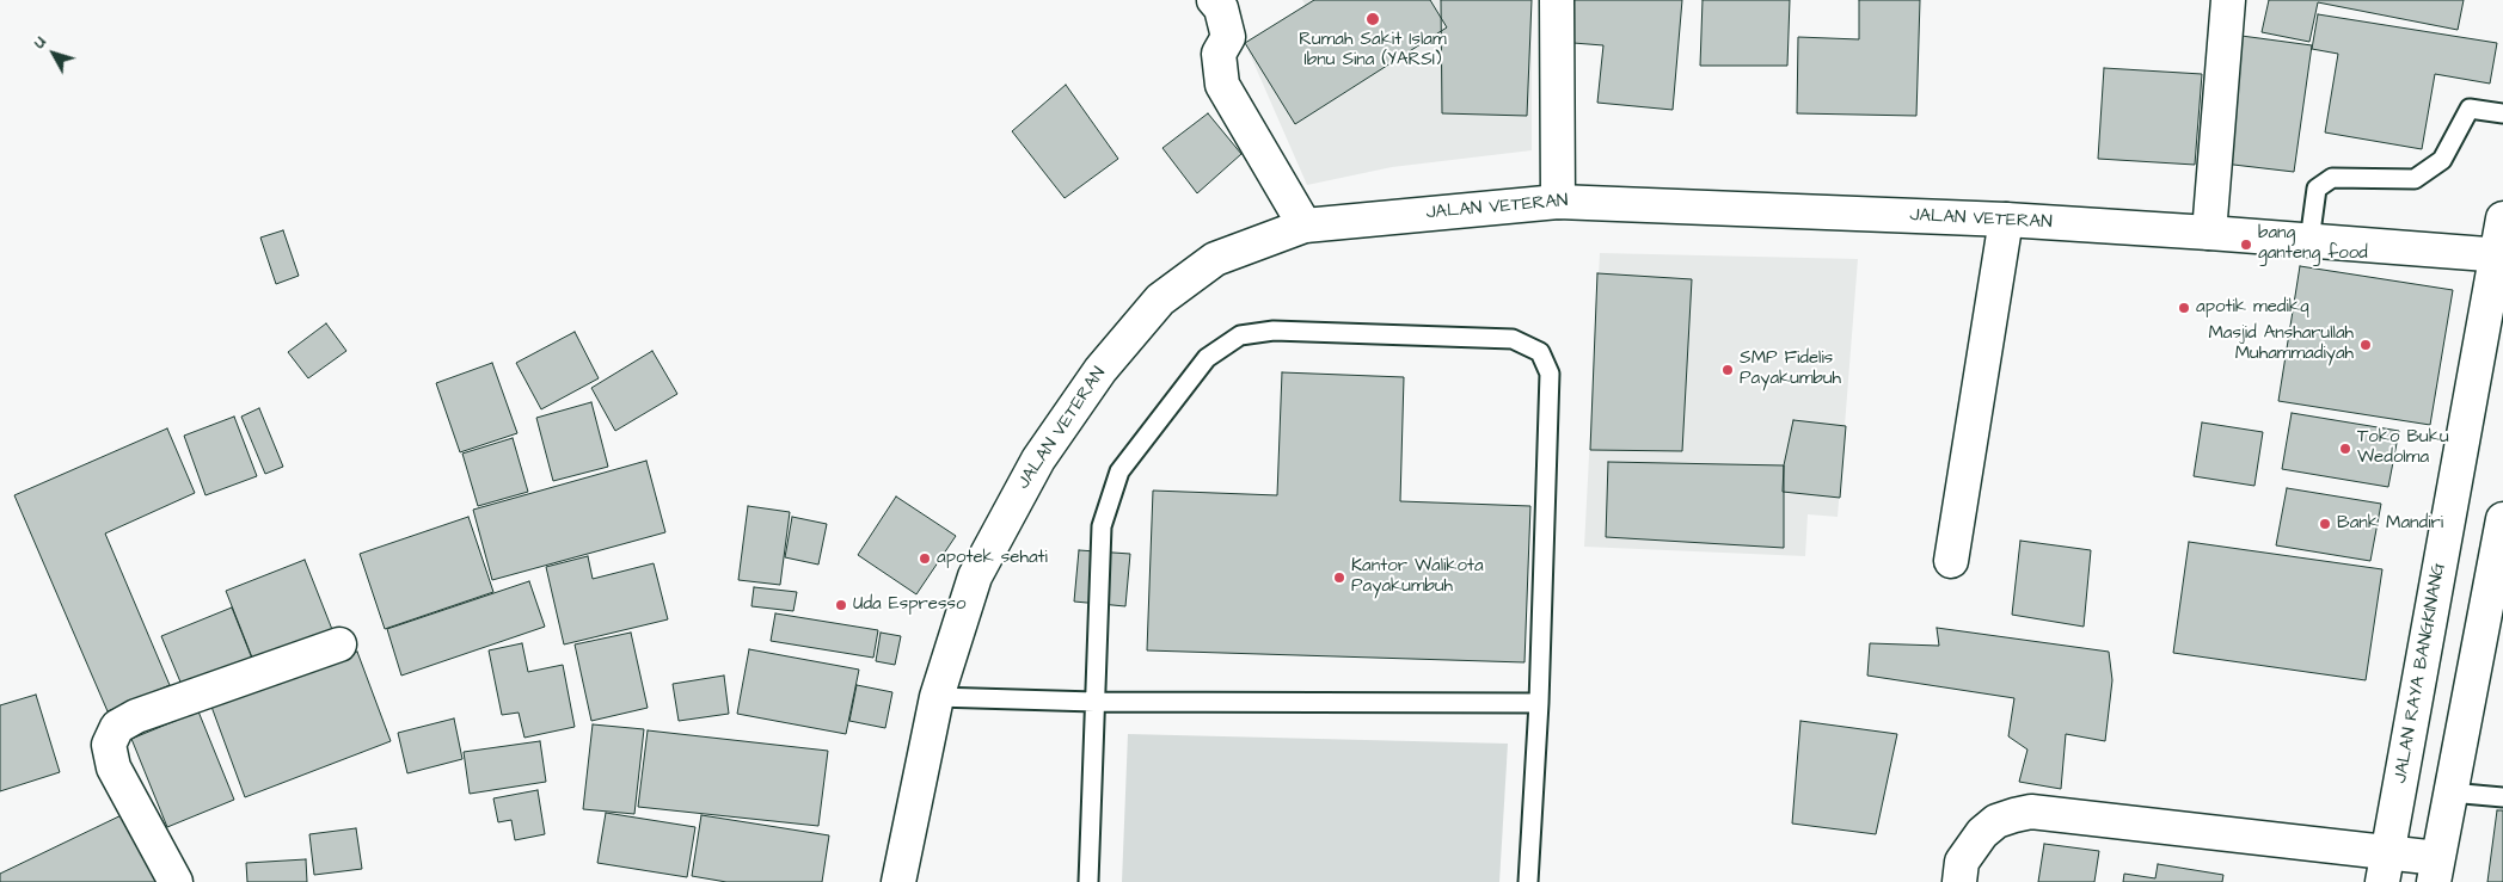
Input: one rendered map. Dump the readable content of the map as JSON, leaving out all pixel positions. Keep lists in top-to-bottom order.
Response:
{
  "streets": {
    "main road": ["JALAN VETERAN", "JALAN RAYA BANGKINANG"]
  },
  "crossings": [
    ["JALAN VETERAN", "JALAN RAYA BANGKINANG"]
  ],
  "places": [
    "Rumah Sakit Islam Ibnu Sina (YARSI)",
    "bang ganteng food",
    "apotik medikq",
    "Masjid Ansharullah Muhammadiyah",
    "SMP Fidelis Payakumbuh",
    "Toko Buku Wedolma",
    "Bank Mandiri",
    "apotek sehati",
    "Kantor Walikota Payakumbuh",
    "Uda Espresso"
  ],
  "north": "top left"
}
